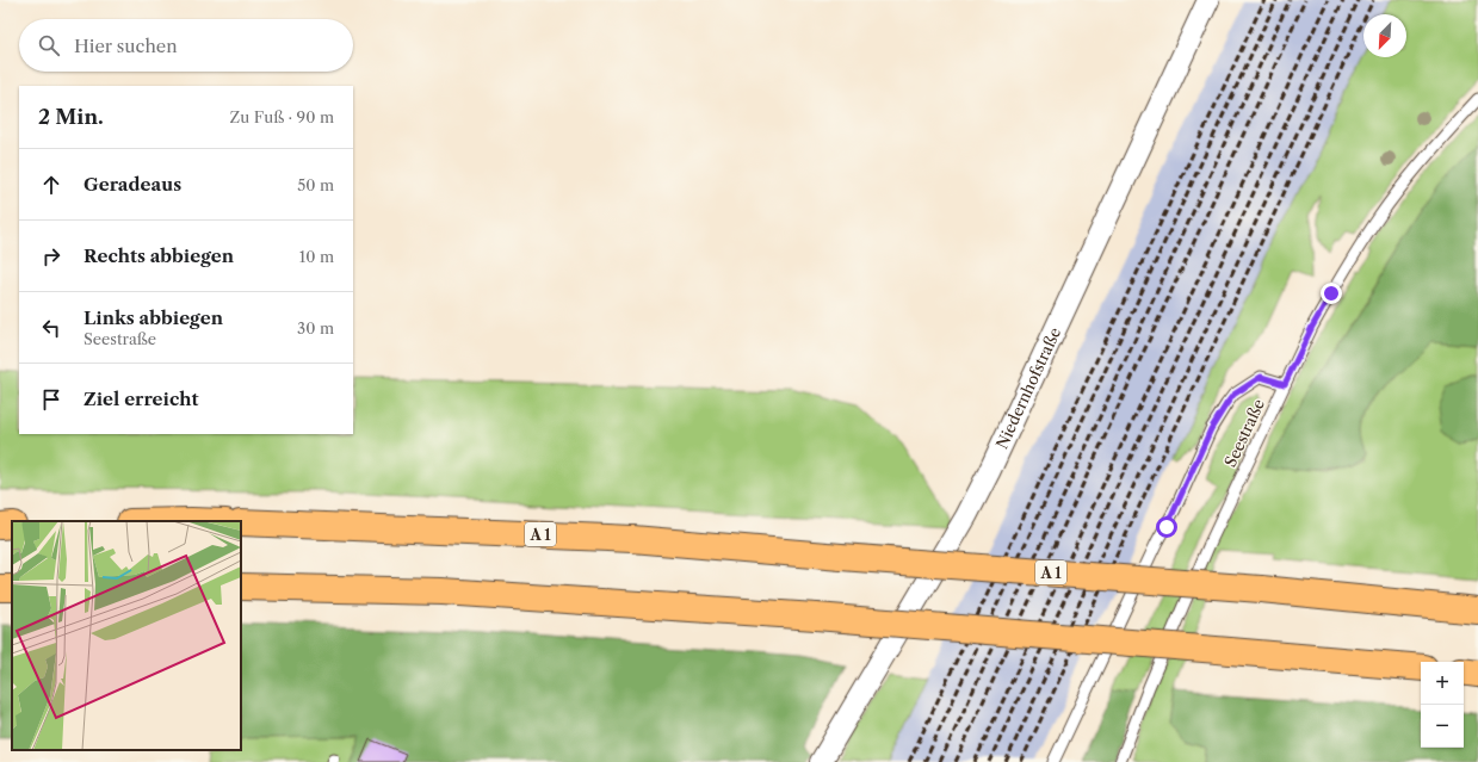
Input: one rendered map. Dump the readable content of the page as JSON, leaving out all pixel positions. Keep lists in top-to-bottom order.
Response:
{
  "streets": {
    "highway": ["A 1"],
    "street": ["Niedernhofstraße"],
    "lane": ["Seestraße"]
  },
  "north": "bottom left",
  "page": {
    "search": "Hier suchen",
    "heading": ["2 Min.", "Zu Fuß · 90 m"],
    "list": [
      ["Geradeaus", "50 m"],
      ["Rechts abbiegen", "10 m"],
      ["Links abbiegen", "Seestraße", "30 m"],
      "Ziel erreicht"
    ],
    "map_buttons": ["+", "−"]
  }
}
